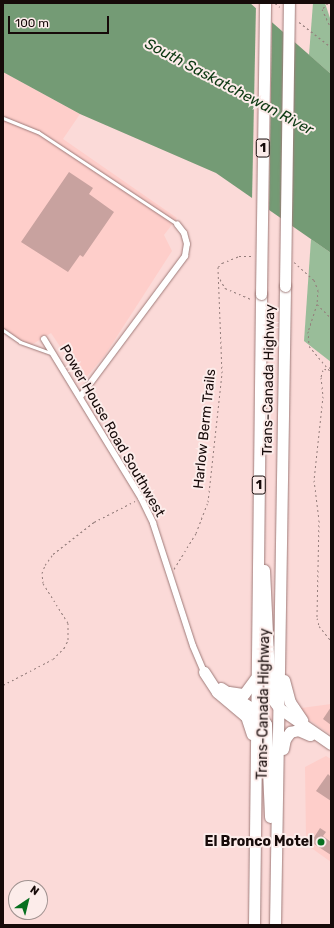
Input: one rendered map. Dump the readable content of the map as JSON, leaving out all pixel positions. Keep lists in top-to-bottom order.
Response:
{
  "streets": {
    "highway": ["1", "Trans-Canada Highway"],
    "street": ["Power House Road Southwest"],
    "path": ["Harlow Berm Trails"]
  },
  "crossings": [
    ["Trans-Canada Highway", "Harlow Berm Trails"],
    ["Harlow Berm Trails", "Power House Road Southwest"]
  ],
  "water": ["South Saskatchewan River"],
  "places": ["El Bronco Motel"],
  "scale_bar": "100 m",
  "north": "top right"
}
